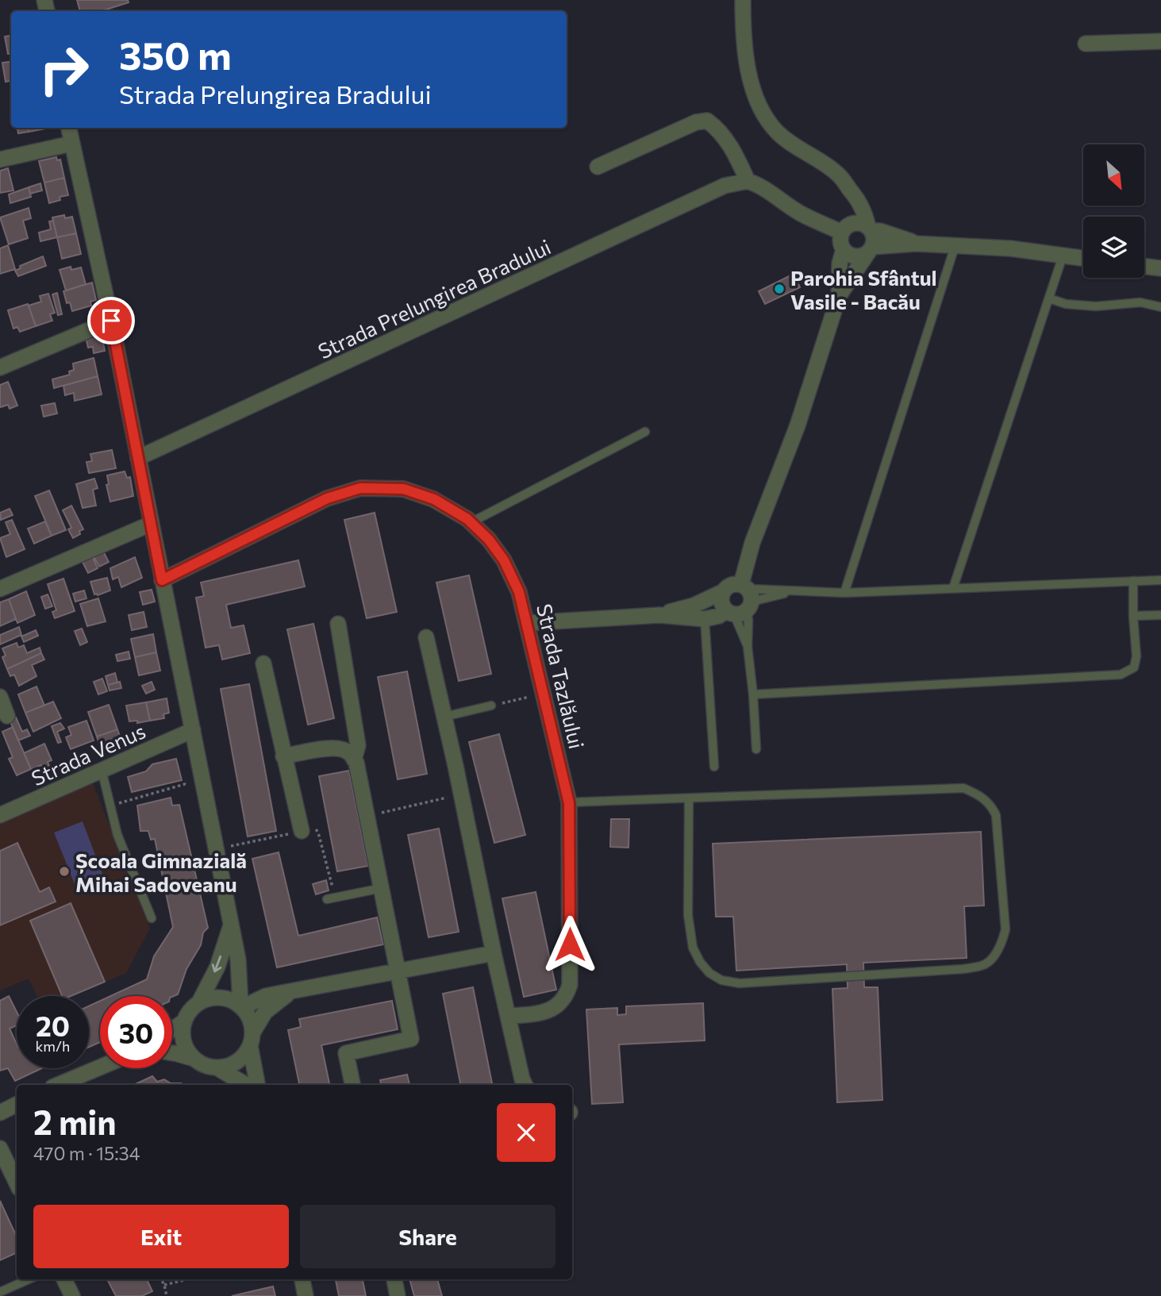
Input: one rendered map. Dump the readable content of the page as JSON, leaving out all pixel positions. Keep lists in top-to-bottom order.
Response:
{
  "streets": {
    "street": ["Strada Prelungirea Bradului", "Strada Tazlăului", "Strada Venus"]
  },
  "places": ["Parohia Sfântul Vasile - Bacău", "Școala Gimnazială Mihai Sadoveanu"],
  "north": "bottom right",
  "page": {
    "turn": ["350 m", "Strada Prelungirea Bradului"],
    "speed": "20 km/h",
    "limit": "30",
    "heading": ["2 min", "470 m · 15:34"],
    "buttons": ["Exit", "Share"]
  }
}
